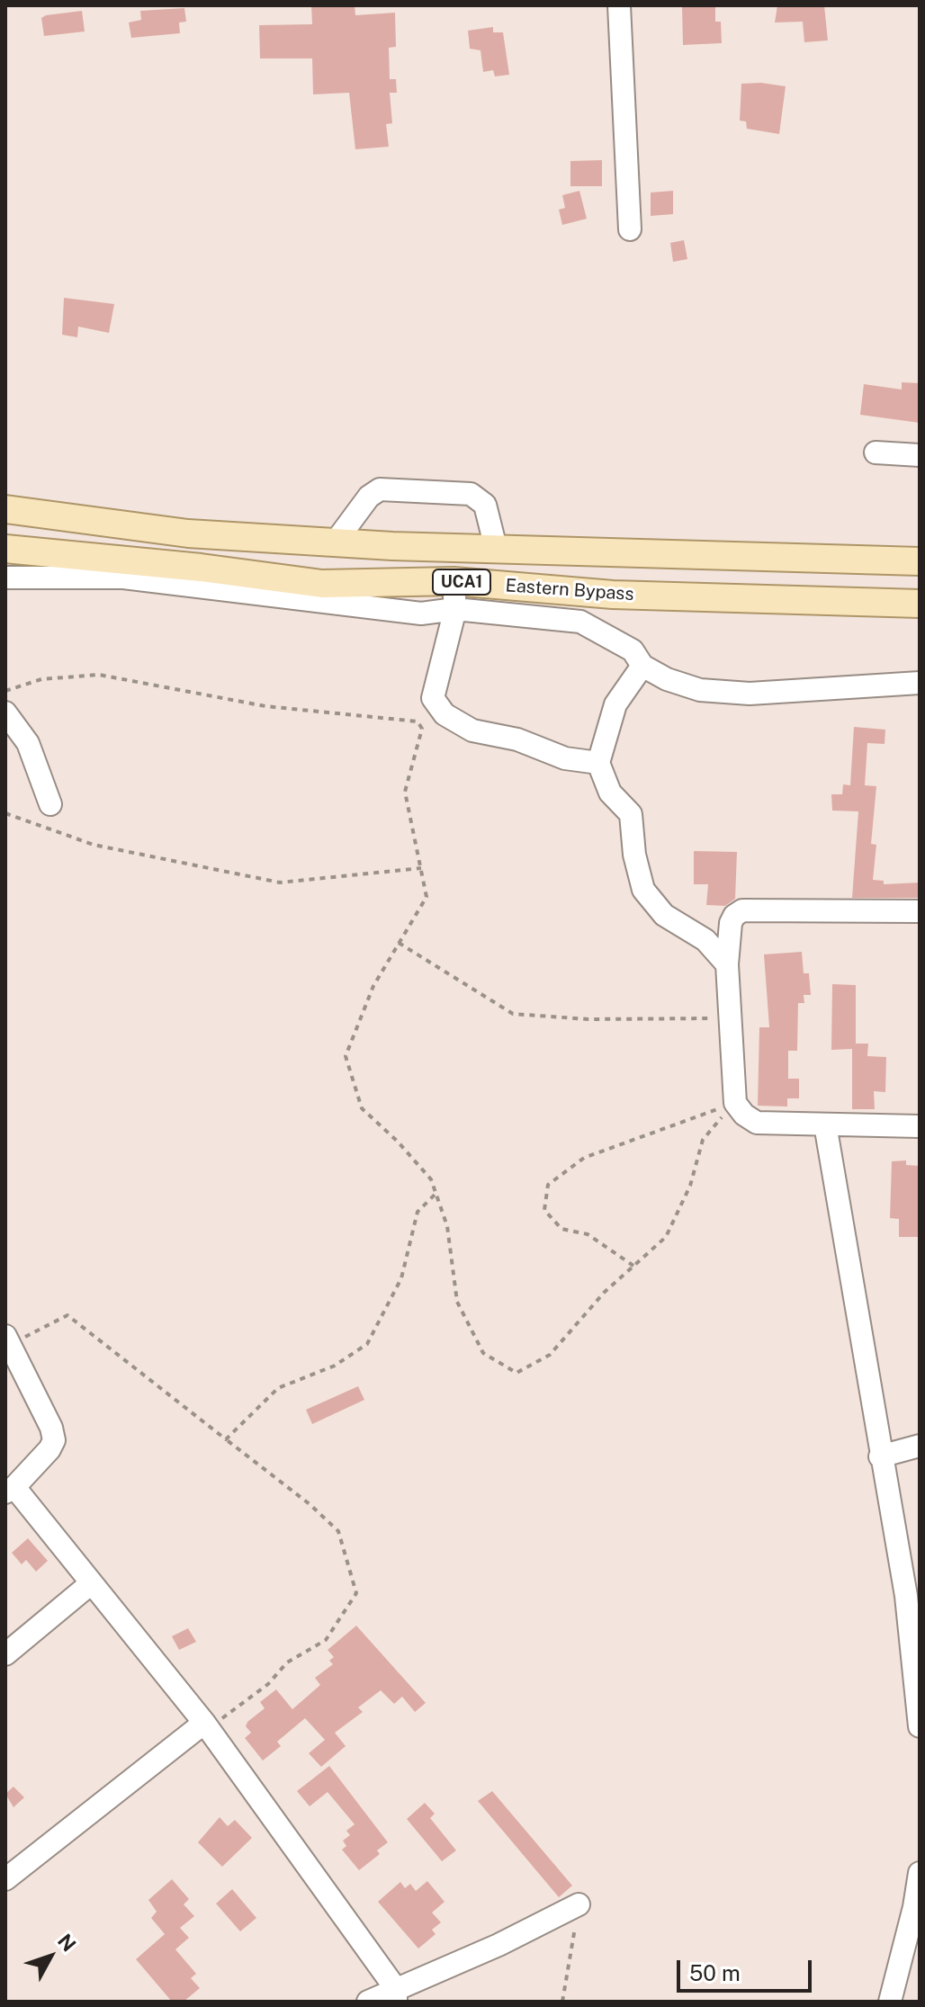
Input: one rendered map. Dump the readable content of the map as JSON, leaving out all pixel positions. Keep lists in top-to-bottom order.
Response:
{
  "streets": {
    "main road": ["UCA1", "Eastern Bypass"]
  },
  "scale_bar": "50 m",
  "north": "top right"
}
